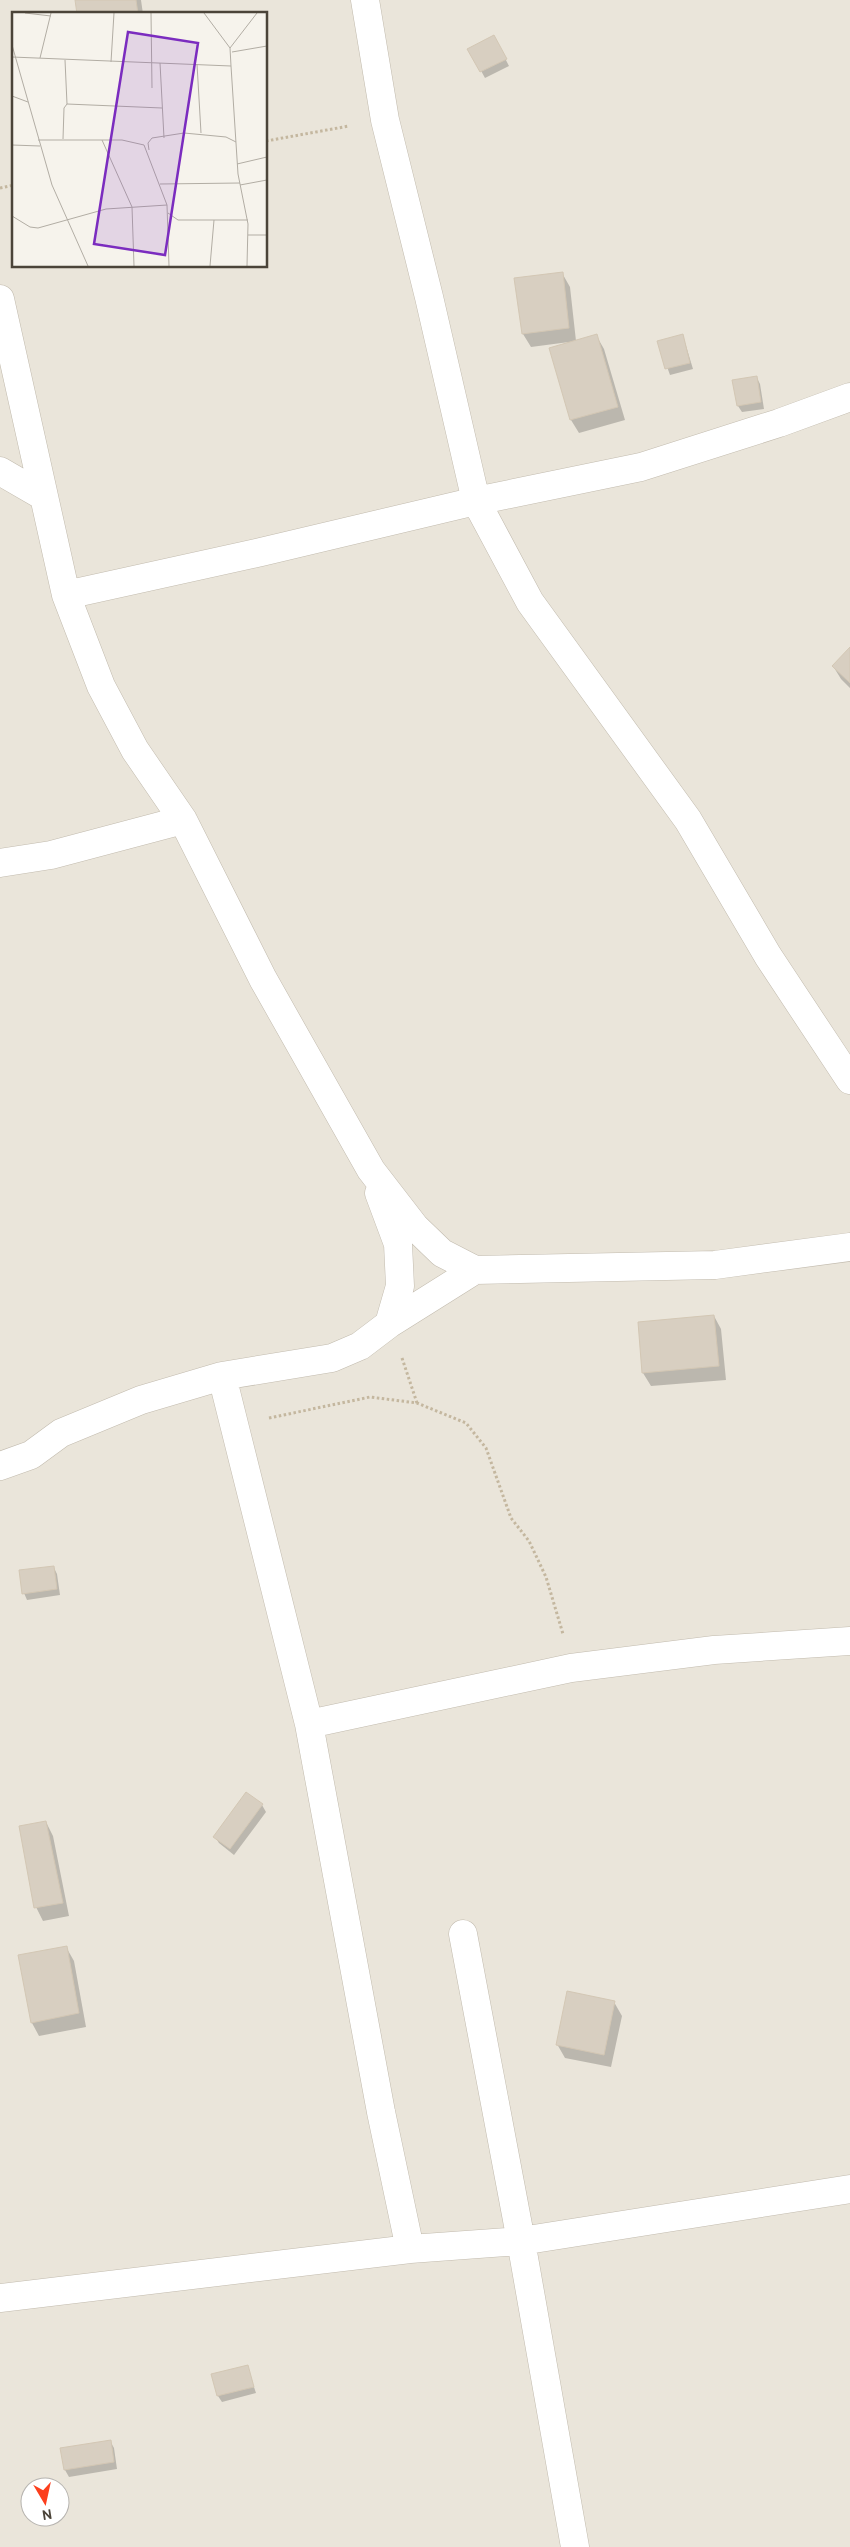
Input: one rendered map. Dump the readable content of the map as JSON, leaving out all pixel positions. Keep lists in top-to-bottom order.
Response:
{
  "north": "bottom"
}
